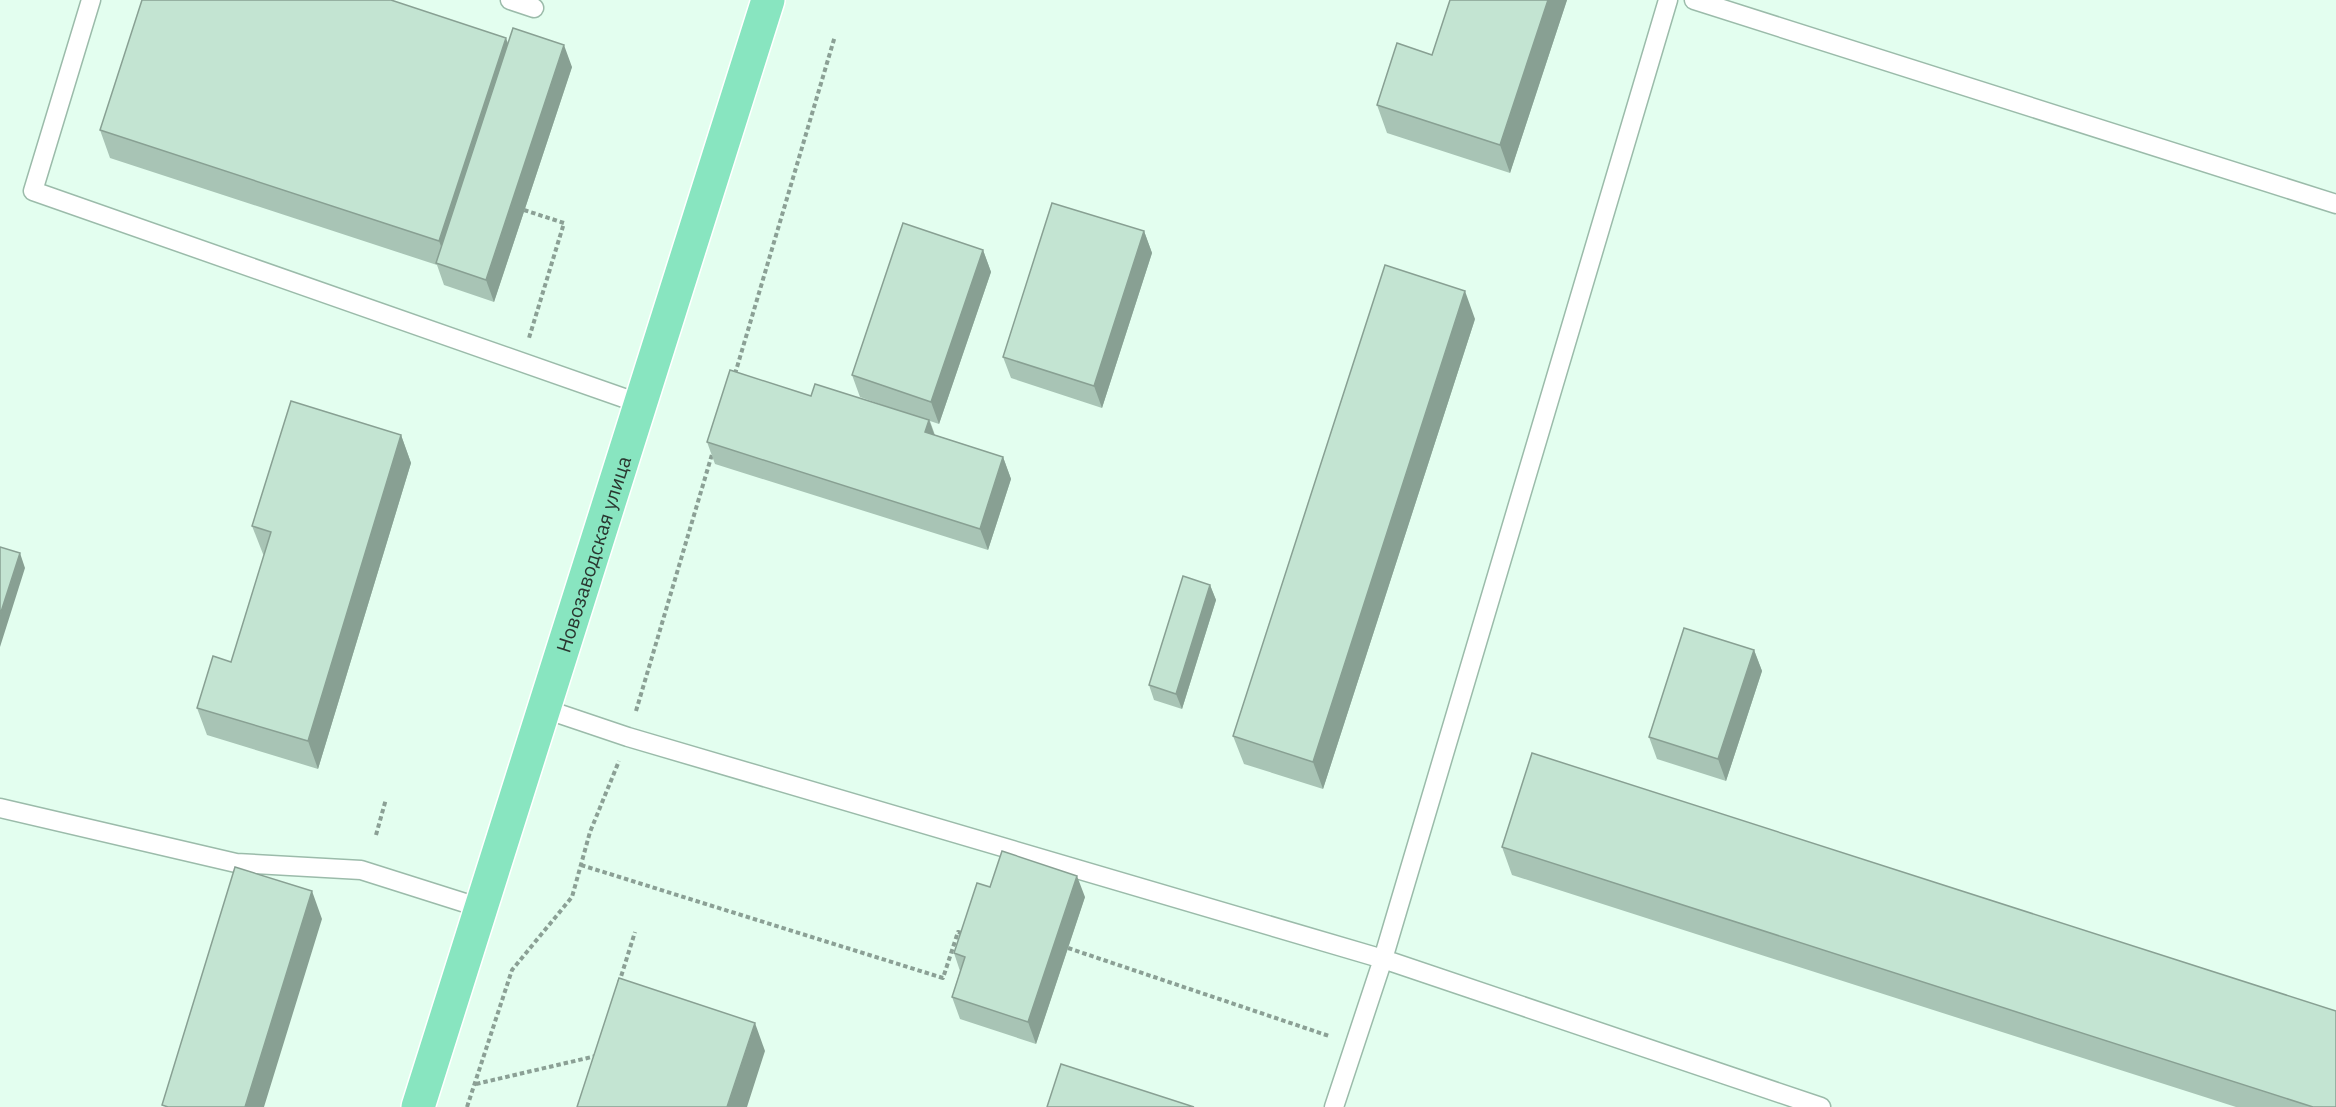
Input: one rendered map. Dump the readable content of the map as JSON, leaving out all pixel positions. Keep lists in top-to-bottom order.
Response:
{
  "streets": {
    "main road": ["Новозаводская улица"]
  }
}
